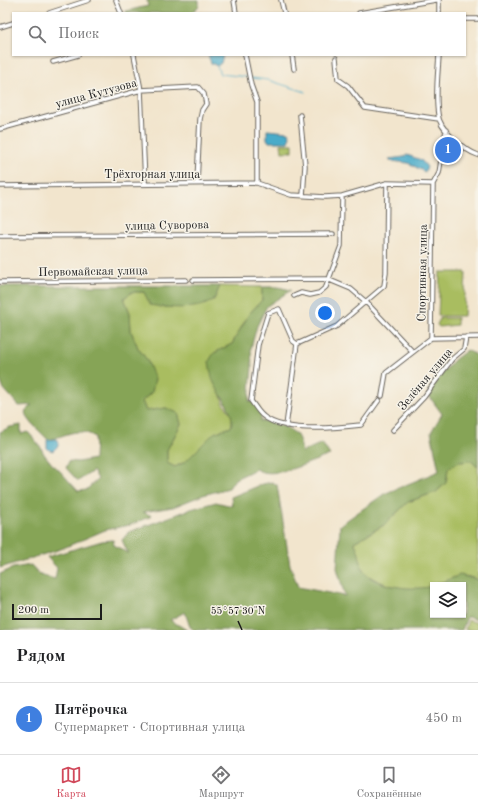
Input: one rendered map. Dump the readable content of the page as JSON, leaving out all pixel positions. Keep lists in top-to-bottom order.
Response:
{
  "streets": {
    "street": [
      "улица Кутузова",
      "Трёхгорная улица",
      "улица Суворова",
      "Первомайская улица",
      "Спортивная улица",
      "Зелёная улица"
    ]
  },
  "crossings": [
    ["улица Кутузова", "Трёхгорная улица"],
    ["Трёхгорная улица", "Спортивная улица"]
  ],
  "scale_bar": "200 m",
  "page": {
    "search": "Поиск",
    "pins": "1",
    "scale": "200 m",
    "heading": "Рядом",
    "list": [
      {
        "mark": "1",
        "name": "Пятёрочка",
        "note": "Супермаркет · Спортивная улица",
        "value": "450 m"
      }
    ],
    "nav": ["Карта", "Маршрут", "Сохранённые"]
  },
  "coordinates": ["55°57'30\"N"]
}
